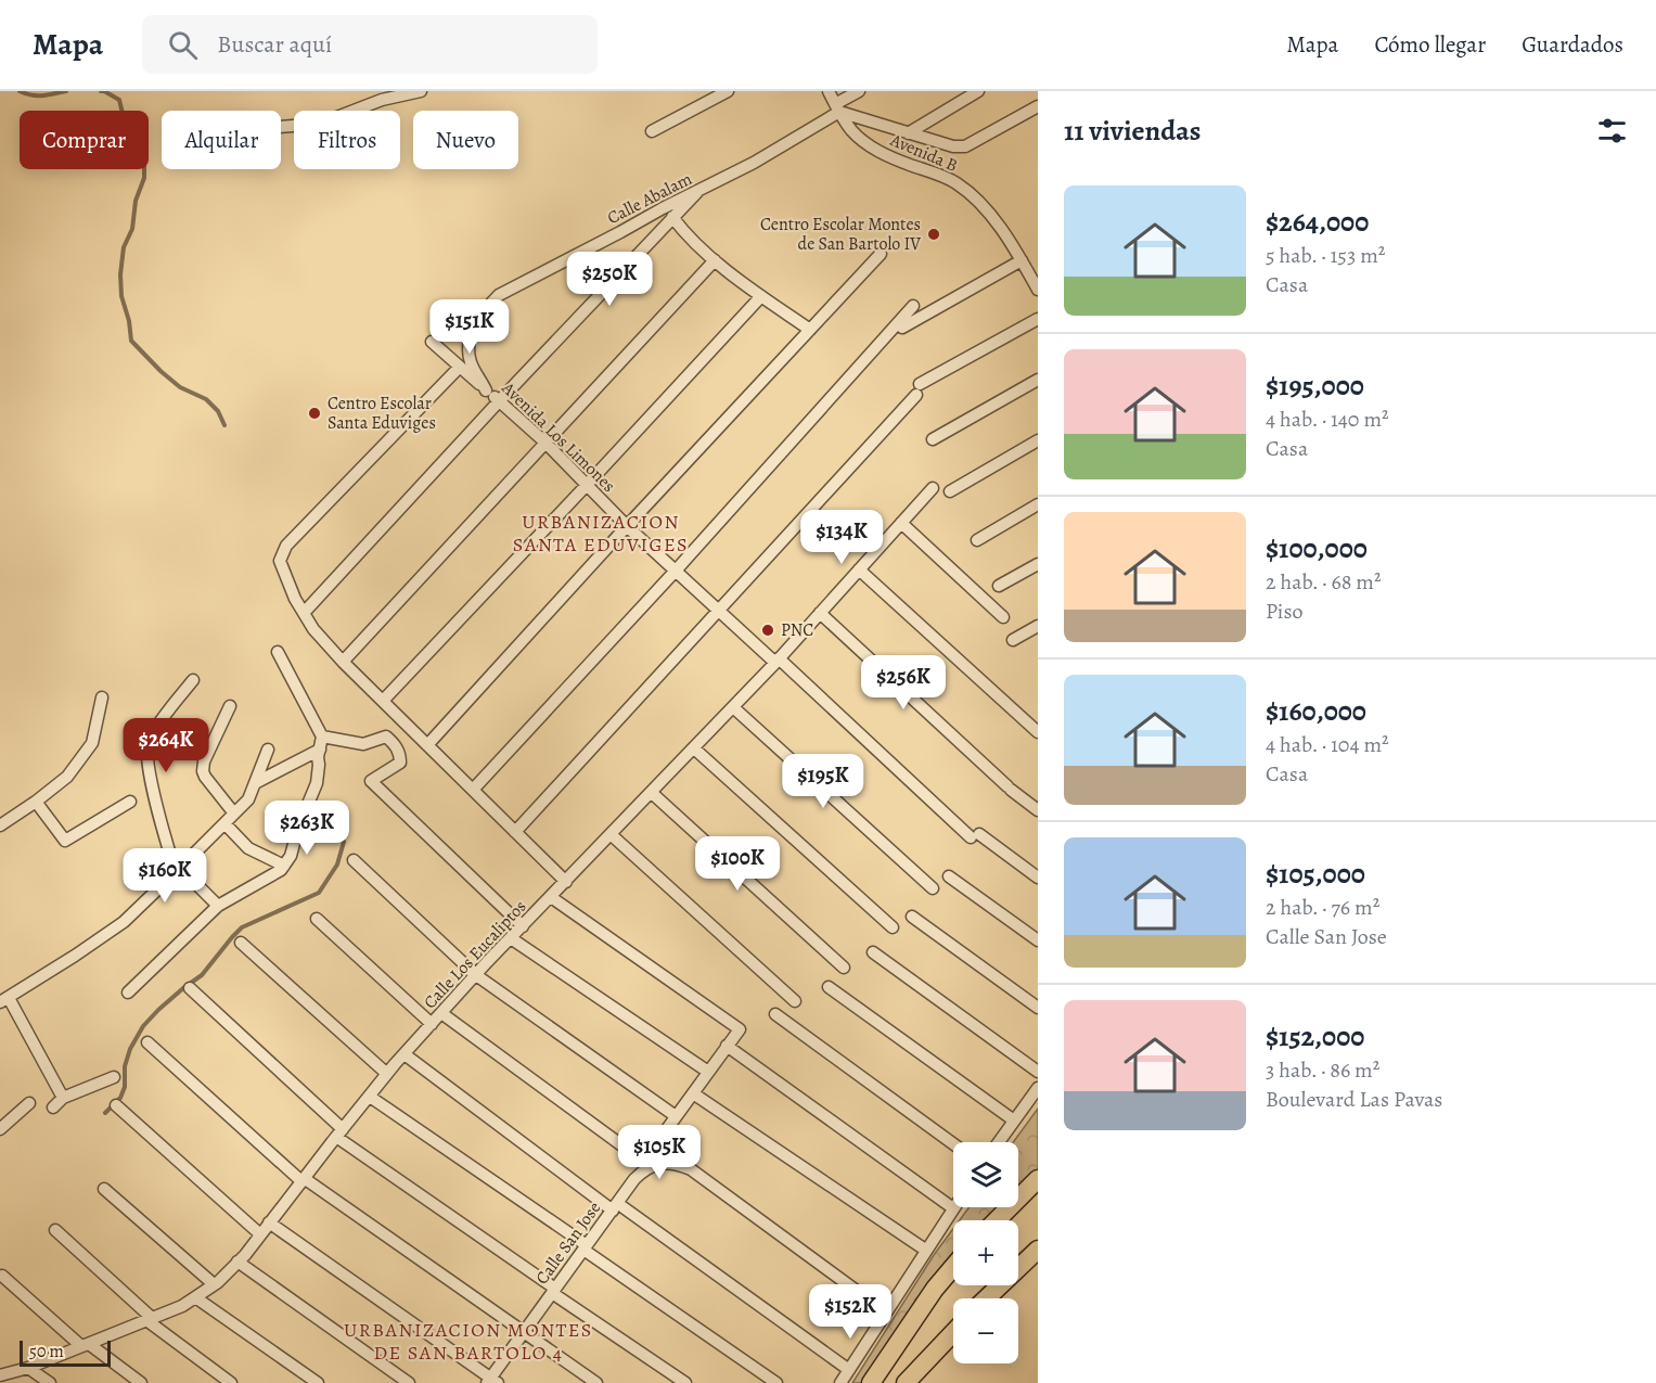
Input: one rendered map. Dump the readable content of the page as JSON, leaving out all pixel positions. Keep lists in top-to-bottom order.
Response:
{
  "streets": {
    "street": [
      "Avenida B",
      "Calle Abalam",
      "Avenida Los Limones",
      "Calle Los Eucaliptos",
      "Calle San Jose"
    ]
  },
  "crossings": [
    ["Avenida B", "Calle Abalam"],
    ["Calle Abalam", "Avenida Los Limones"],
    ["Avenida Los Limones", "Calle Los Eucaliptos"]
  ],
  "districts": ["URBANIZACION SANTA EDUVIGES", "URBANIZACION MONTES DE SAN BARTOLO 4"],
  "places": ["Centro Escolar Montes de San Bartolo IV", "Centro Escolar Santa Eduviges", "PNC"],
  "scale_bar": "50 m",
  "page": {
    "header": "Mapa",
    "search": "Buscar aquí",
    "nav": ["Mapa", "Cómo llegar", "Guardados"],
    "heading": "11 viviendas",
    "chip": [
      "Comprar",
      "Alquilar",
      "Filtros",
      "Nuevo"
    ],
    "list": [
      {
        "name": "$264,000",
        "note": "5 hab. · 153 m² · Casa"
      },
      {
        "name": "$195,000",
        "note": "4 hab. · 140 m² · Casa"
      },
      {
        "name": "$100,000",
        "note": "2 hab. · 68 m² · Piso"
      },
      {
        "name": "$160,000",
        "note": "4 hab. · 104 m² · Casa"
      },
      {
        "name": "$105,000",
        "note": "2 hab. · 76 m² · Calle San Jose"
      },
      {
        "name": "$152,000",
        "note": "3 hab. · 86 m² · Boulevard Las Pavas"
      }
    ],
    "price": [
      "$250K",
      "$151K",
      "$134K",
      "$256K",
      "$264K",
      "$195K",
      "$263K",
      "$100K",
      "$160K",
      "$105K",
      "$152K"
    ],
    "map_buttons": ["+", "−"],
    "scale": "50 m"
  }
}
